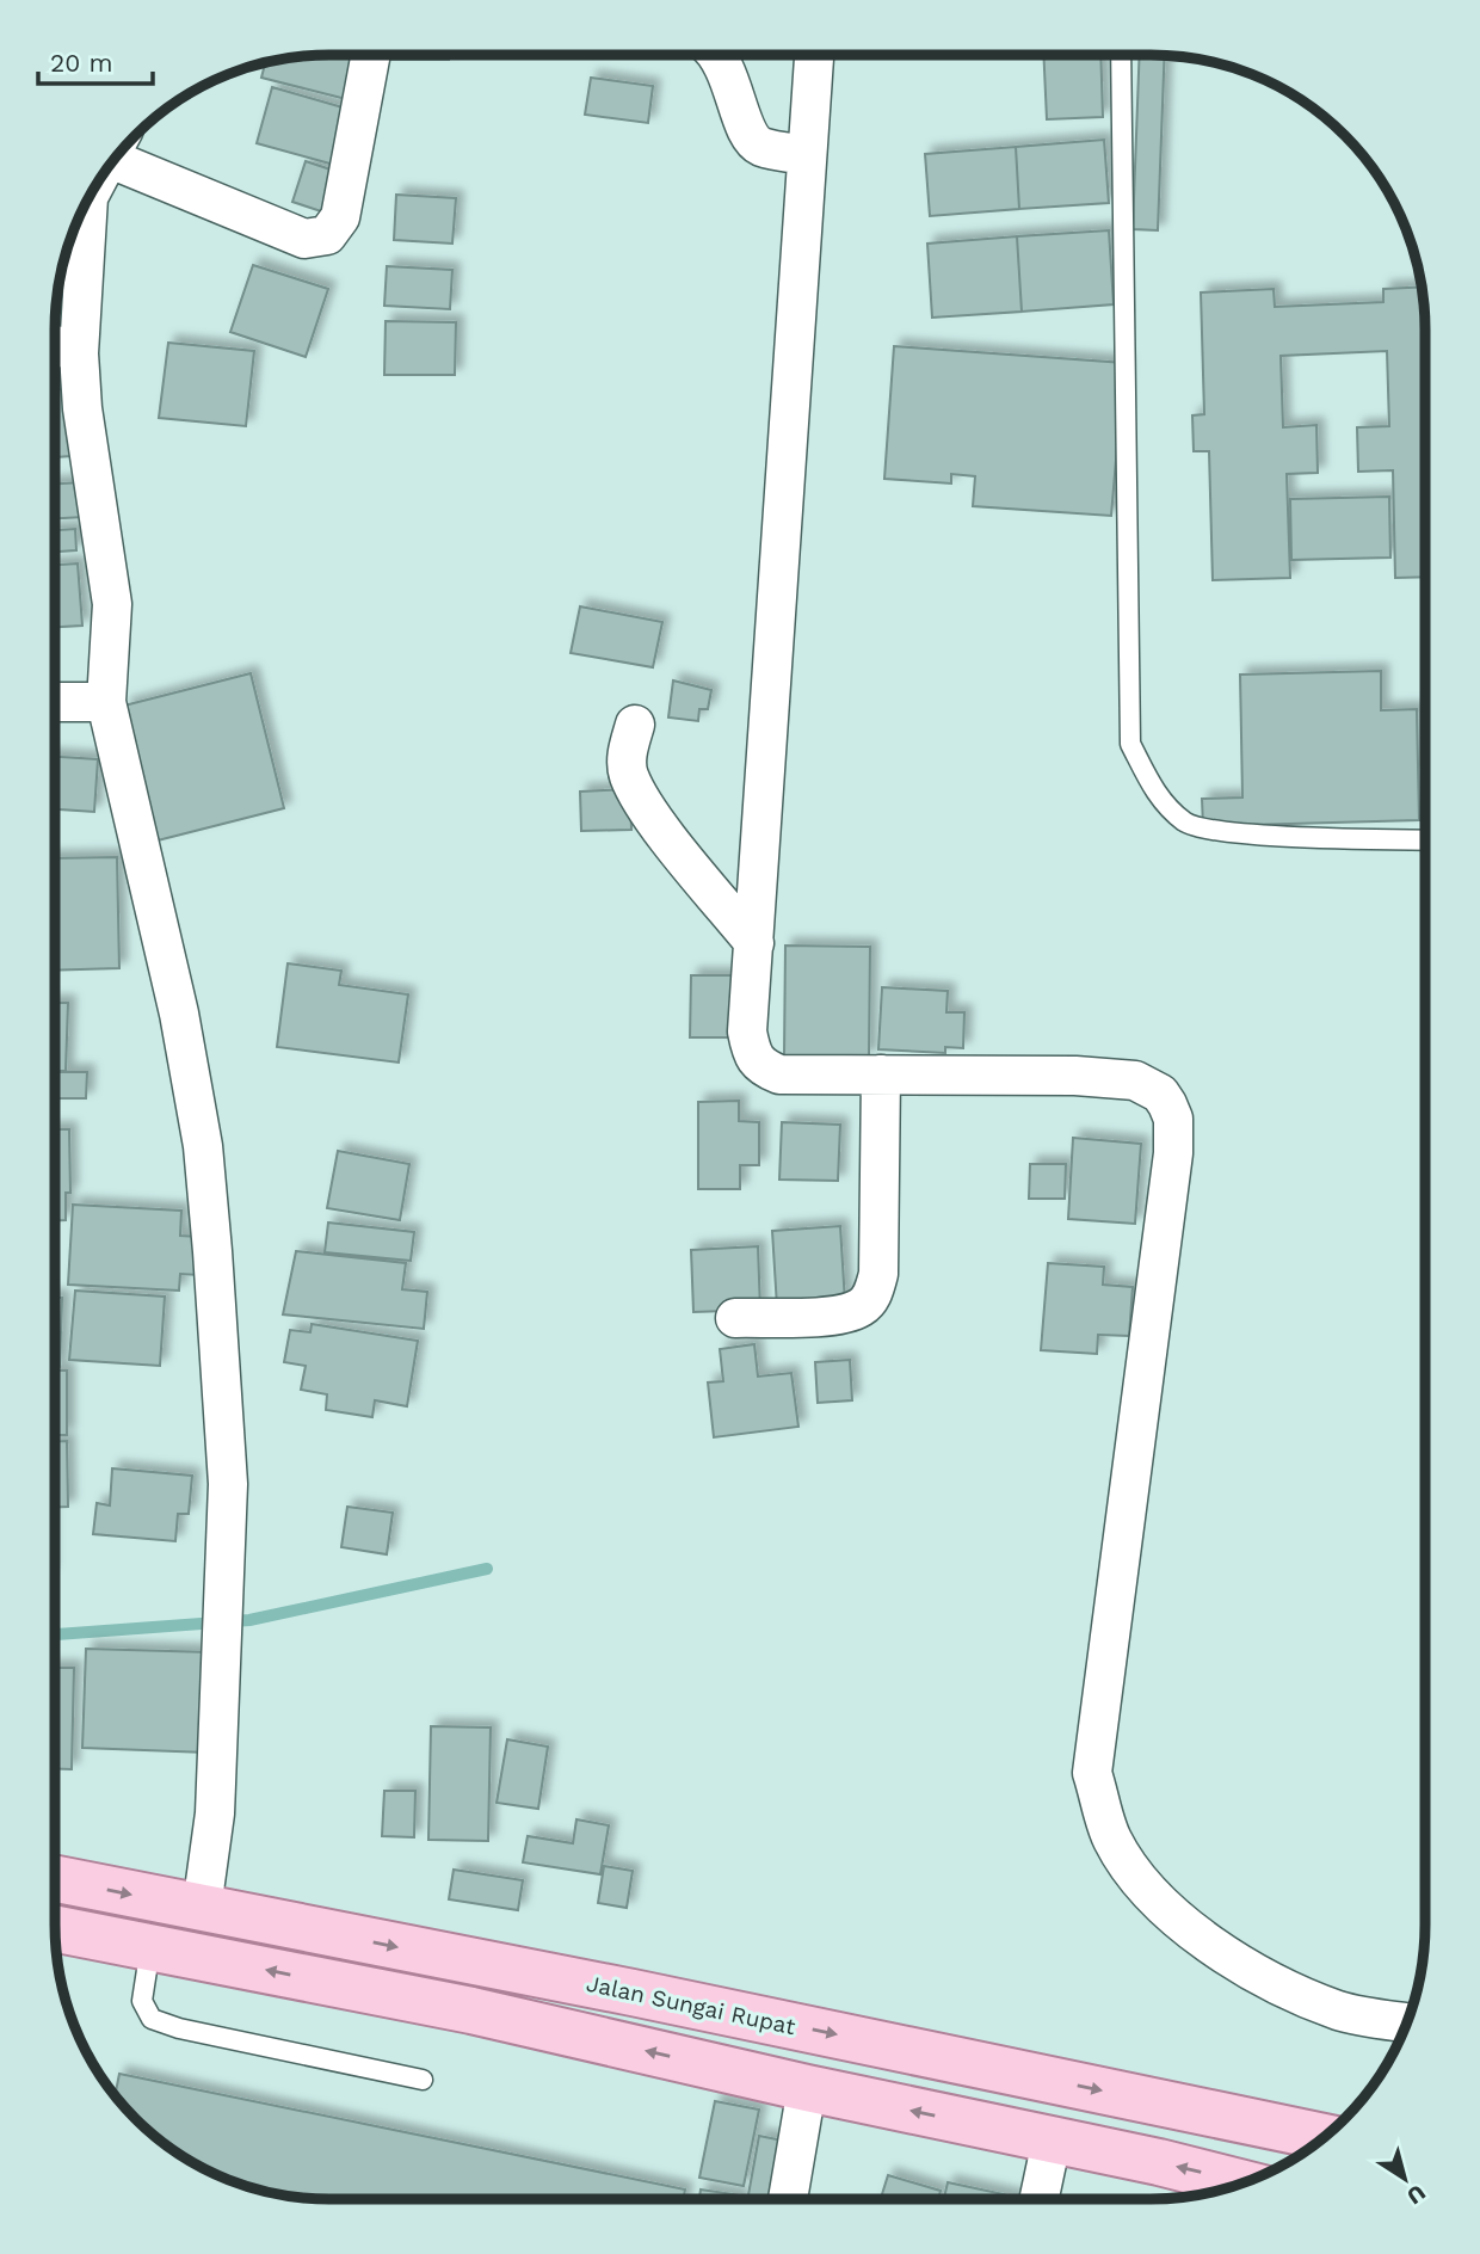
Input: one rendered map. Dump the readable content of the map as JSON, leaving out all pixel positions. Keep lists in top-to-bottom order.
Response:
{
  "streets": {
    "main road": ["Jalan Sungai Rupat"]
  },
  "scale_bar": "20 m",
  "north": "bottom right"
}
